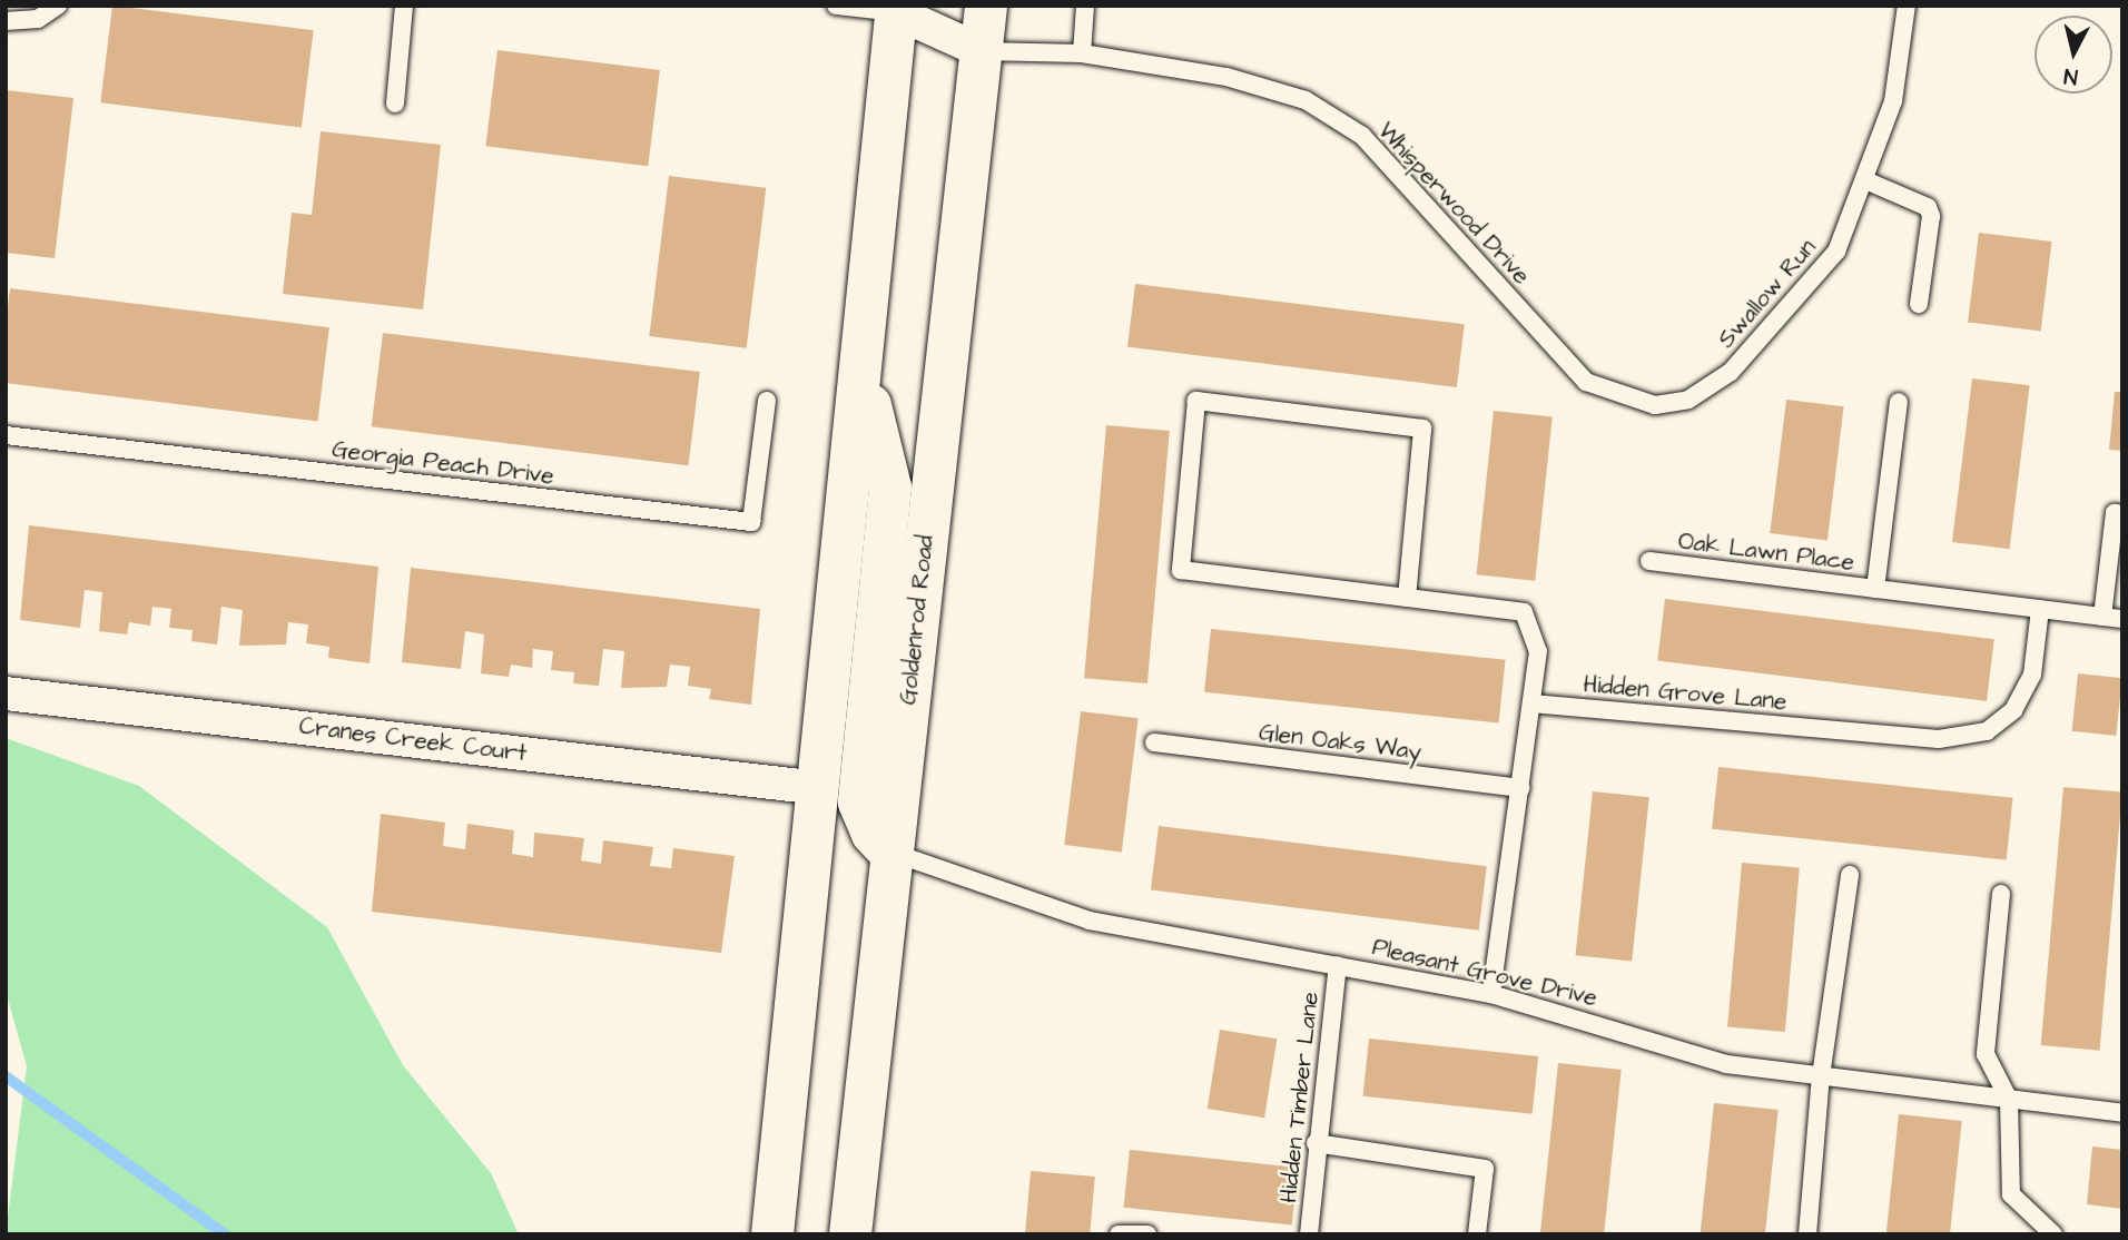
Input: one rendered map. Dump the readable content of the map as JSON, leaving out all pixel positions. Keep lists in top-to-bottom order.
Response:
{
  "streets": {
    "main road": ["Goldenrod Road"],
    "street": ["Cranes Creek Court"],
    "lane": [
      "Whisperwood Drive",
      "Swallow Run",
      "Georgia Peach Drive",
      "Oak Lawn Place",
      "Hidden Grove Lane",
      "Glen Oaks Way",
      "Pleasant Grove Drive",
      "Hidden Timber Lane"
    ]
  },
  "crossings": [
    ["Whisperwood Drive", "Swallow Run"],
    ["Whisperwood Drive", "Goldenrod Road"],
    ["Oak Lawn Place", "Hidden Grove Lane"],
    ["Goldenrod Road", "Pleasant Grove Drive"],
    ["Pleasant Grove Drive", "Hidden Timber Lane"]
  ],
  "north": "bottom"
}
